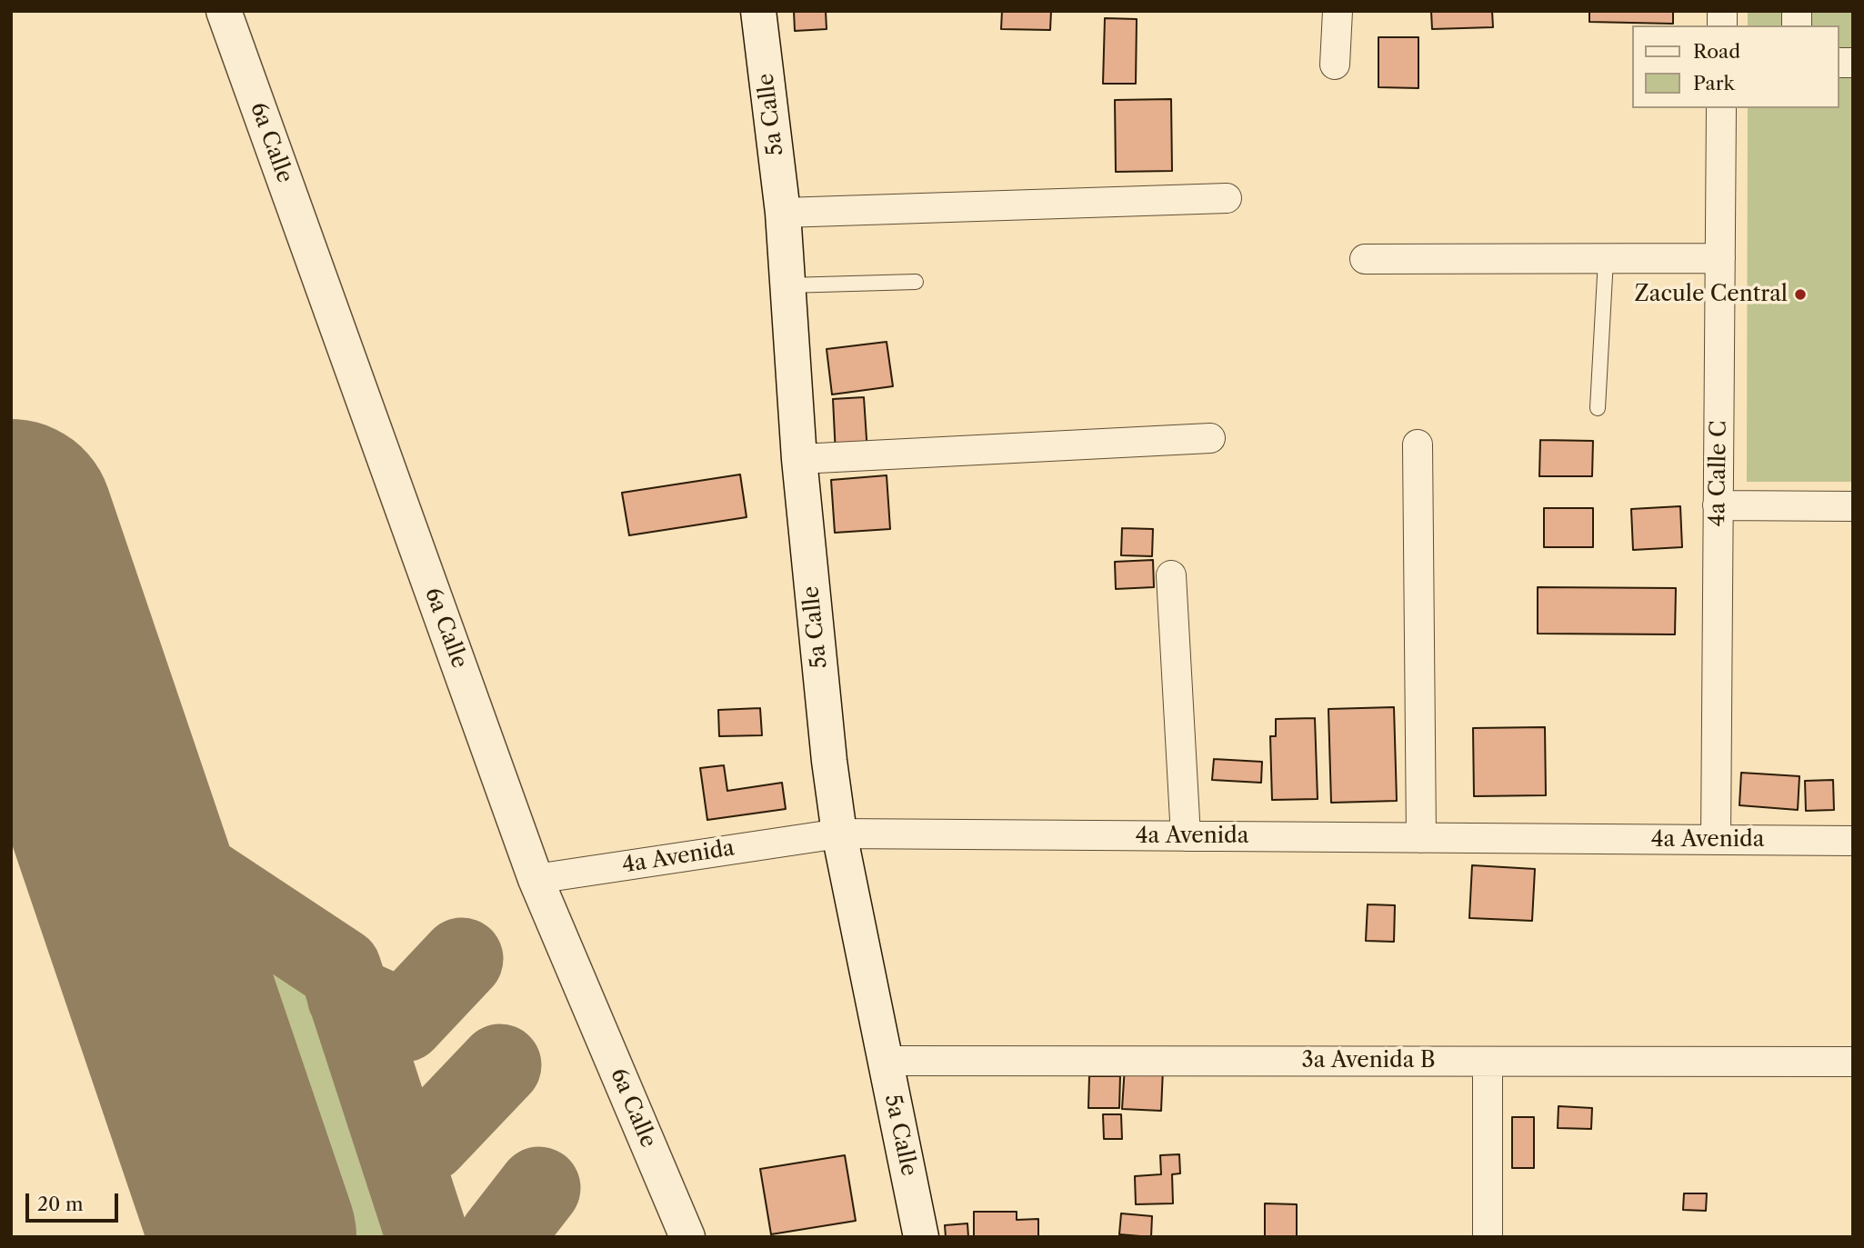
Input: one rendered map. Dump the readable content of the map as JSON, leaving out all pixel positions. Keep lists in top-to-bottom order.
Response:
{
  "streets": {
    "street": [
      "5a Calle",
      "6a Calle",
      "4a Calle C",
      "4a Avenida",
      "3a Avenida B"
    ]
  },
  "crossings": [
    ["5a Calle", "4a Avenida"],
    ["5a Calle", "3a Avenida B"],
    ["6a Calle", "4a Avenida"],
    ["4a Calle C", "4a Avenida"]
  ],
  "places": ["Zacule Central"],
  "legend": ["Road", "Park"],
  "scale_bar": "20 m"
}
